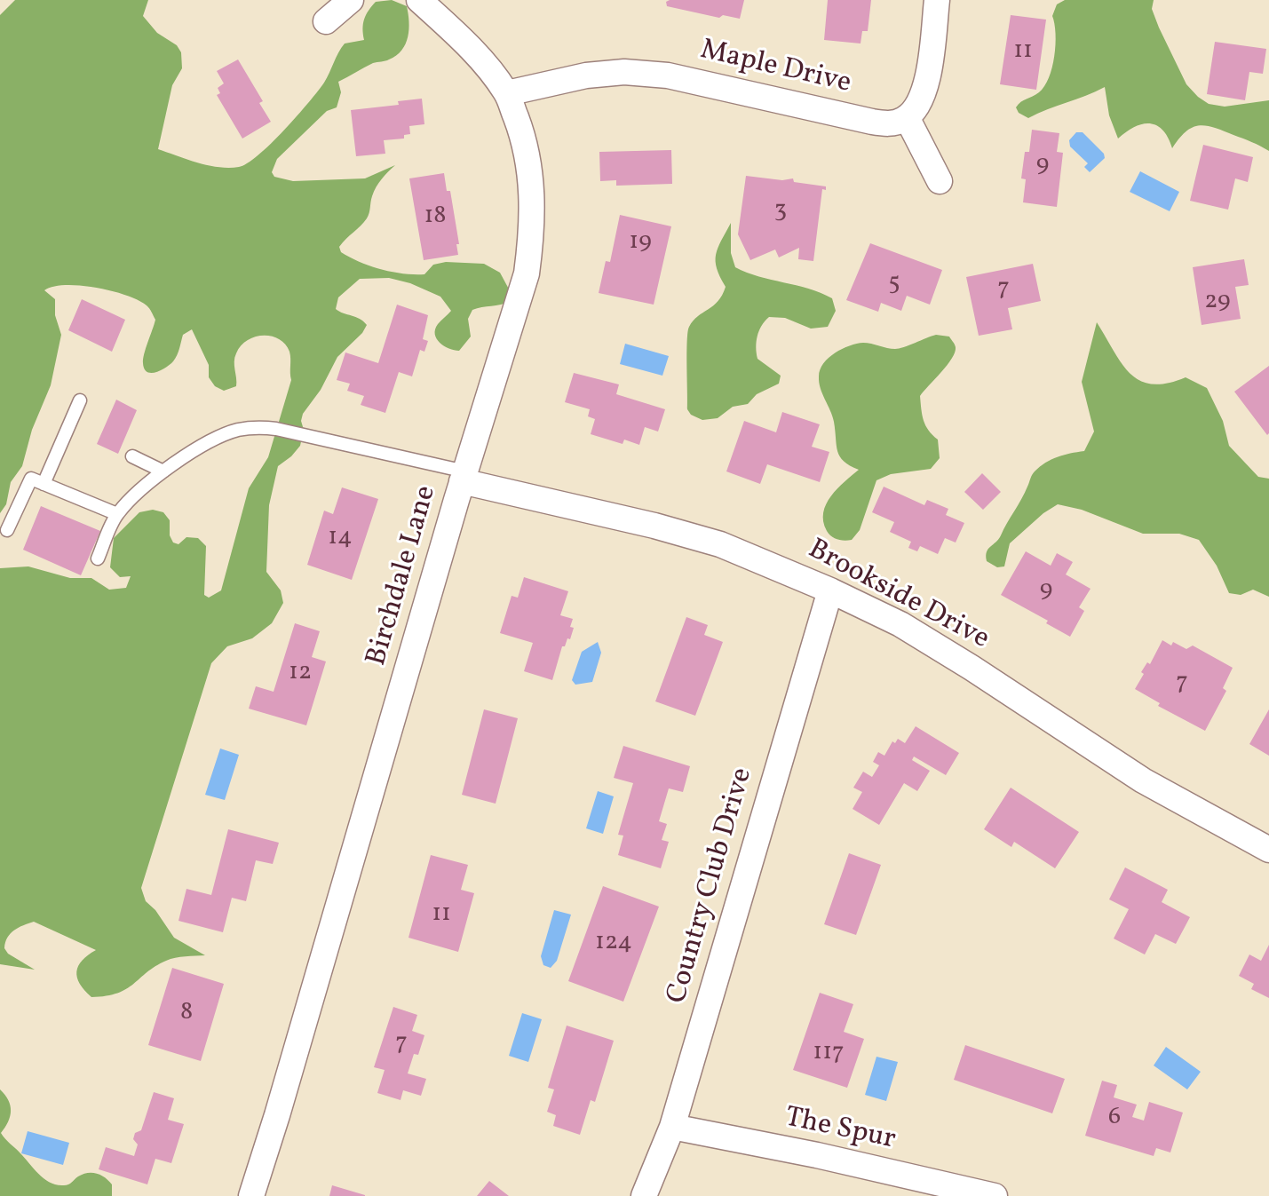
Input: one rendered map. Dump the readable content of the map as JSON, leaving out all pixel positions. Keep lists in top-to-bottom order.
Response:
{
  "streets": {
    "street": [
      "Maple Drive",
      "Birchdale Lane",
      "Brookside Drive",
      "Country Club Drive",
      "The Spur"
    ]
  },
  "crossings": [
    ["Maple Drive", "Birchdale Lane"],
    ["Birchdale Lane", "Brookside Drive"],
    ["Brookside Drive", "Country Club Drive"],
    ["Country Club Drive", "The Spur"]
  ],
  "house_numbers": [
    "11",
    "9",
    "3",
    "18",
    "19",
    "5",
    "7",
    "29",
    "14",
    "9",
    "12",
    "7",
    "11",
    "124",
    "8",
    "7",
    "117",
    "6"
  ]
}
